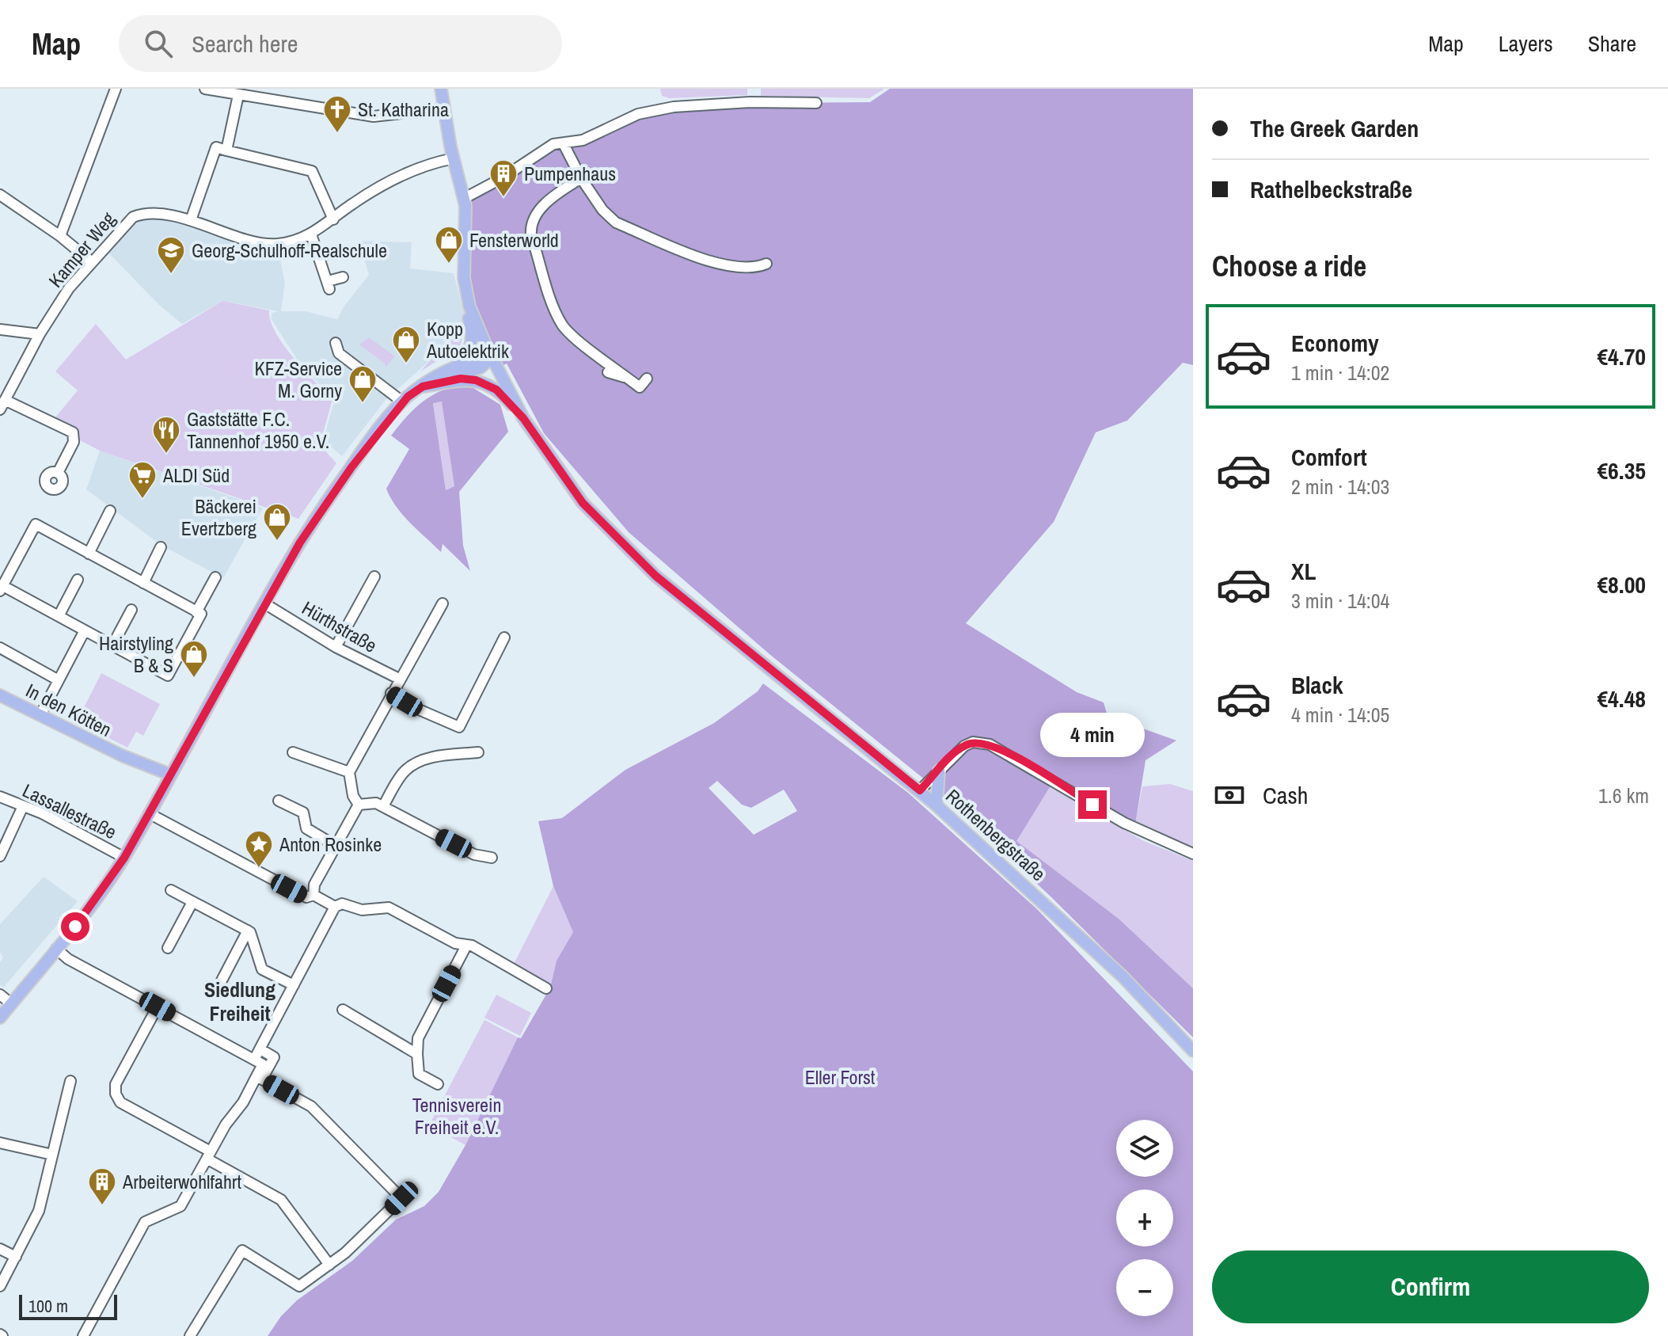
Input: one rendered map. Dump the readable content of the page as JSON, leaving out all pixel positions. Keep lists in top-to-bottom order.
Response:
{
  "streets": {
    "main road": ["In den Kötten", "Rothenbergstraße"],
    "street": ["Kamper Weg", "Hürthstraße", "Lassallestraße"]
  },
  "districts": ["Siedlung Freiheit"],
  "parks": ["Eller Forst", "Tennisverein Freiheit e.V."],
  "places": {
    "church": ["St. Katharina"],
    "building": ["Pumpenhaus", "Arbeiterwohlfahrt"],
    "shop": [
      "Fensterworld",
      "Kopp Autoelektrik",
      "KFZ-Service M. Gorny",
      "Bäckerei Evertzberg",
      "Hairstyling B & S"
    ],
    "school or university": ["Georg-Schulhoff-Realschule"],
    "restaurant": ["Gaststätte F.C. Tannenhof 1950 e.V."],
    "supermarket": ["ALDI Süd"],
    "place": ["Anton Rosinke"]
  },
  "scale_bar": "100 m",
  "page": {
    "header": "Map",
    "search": "Search here",
    "nav": ["Map", "Layers", "Share"],
    "banner": ["The Greek Garden", "Rathelbeckstraße"],
    "heading": "Choose a ride",
    "list": [
      {
        "name": "Economy",
        "note": "1 min · 14:02",
        "value": "€4.70"
      },
      {
        "name": "Comfort",
        "note": "2 min · 14:03",
        "value": "€6.35"
      },
      {
        "name": "XL",
        "note": "3 min · 14:04",
        "value": "€8.00"
      },
      {
        "name": "Black",
        "note": "4 min · 14:05",
        "value": "€4.48"
      }
    ],
    "bubble": "4 min",
    "pay": ["Cash", "1.6 km"],
    "map_buttons": ["+", "−"],
    "buttons": "Confirm",
    "scale": "100 m"
  }
}
